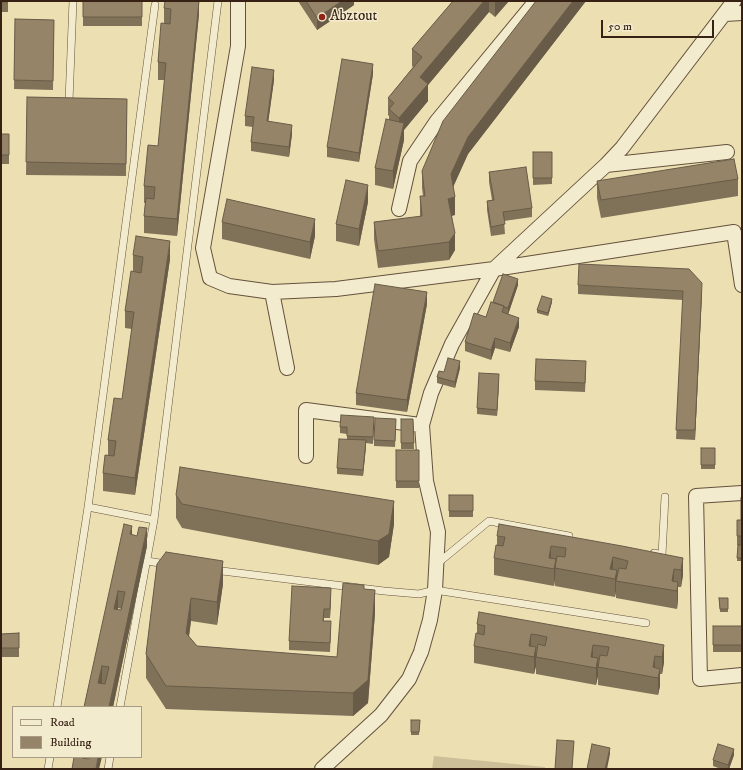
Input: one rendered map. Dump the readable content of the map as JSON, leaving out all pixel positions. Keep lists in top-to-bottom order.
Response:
{
  "places": ["Abztout"],
  "legend": ["Road", "Building"],
  "scale_bar": "50 m"
}
